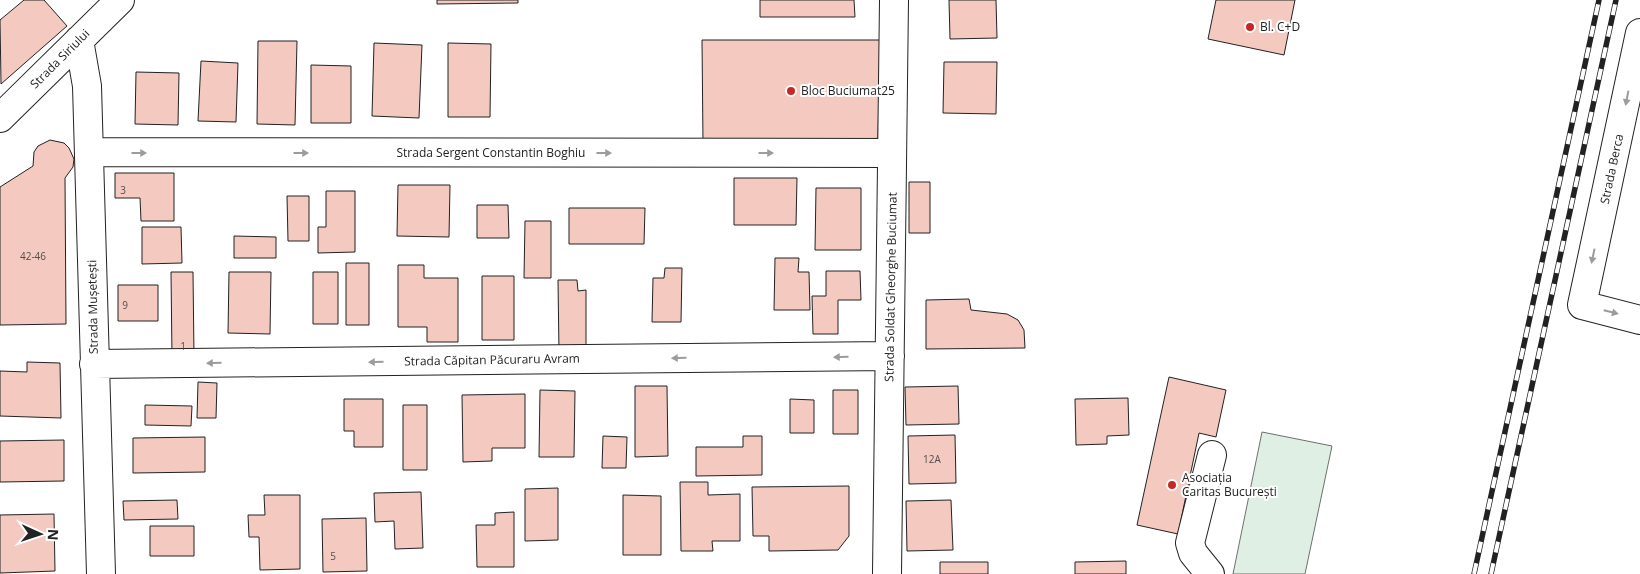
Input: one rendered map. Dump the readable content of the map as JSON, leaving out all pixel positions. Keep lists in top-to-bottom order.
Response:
{
  "streets": {
    "street": [
      "Strada Siriului",
      "Strada Sergent Constantin Boghiu",
      "Strada Berca",
      "Strada Soldat Gheorghe Buciumat",
      "Strada Mușetești",
      "Strada Căpitan Păcuraru Avram"
    ]
  },
  "crossings": [
    ["Strada Siriului", "Strada Mușetești"],
    ["Strada Sergent Constantin Boghiu", "Strada Soldat Gheorghe Buciumat"],
    ["Strada Sergent Constantin Boghiu", "Strada Mușetești"],
    ["Strada Soldat Gheorghe Buciumat", "Strada Căpitan Păcuraru Avram"],
    ["Strada Mușetești", "Strada Căpitan Păcuraru Avram"]
  ],
  "one_way": ["Strada Sergent Constantin Boghiu", "Strada Berca", "Strada Căpitan Păcuraru Avram"],
  "places": ["Bl. C+D", "Bloc Buciumat25", "Asociația Caritas București"],
  "house_numbers": [
    "3",
    "42-46",
    "9",
    "1",
    "12A",
    "5"
  ],
  "north": "right"
}
